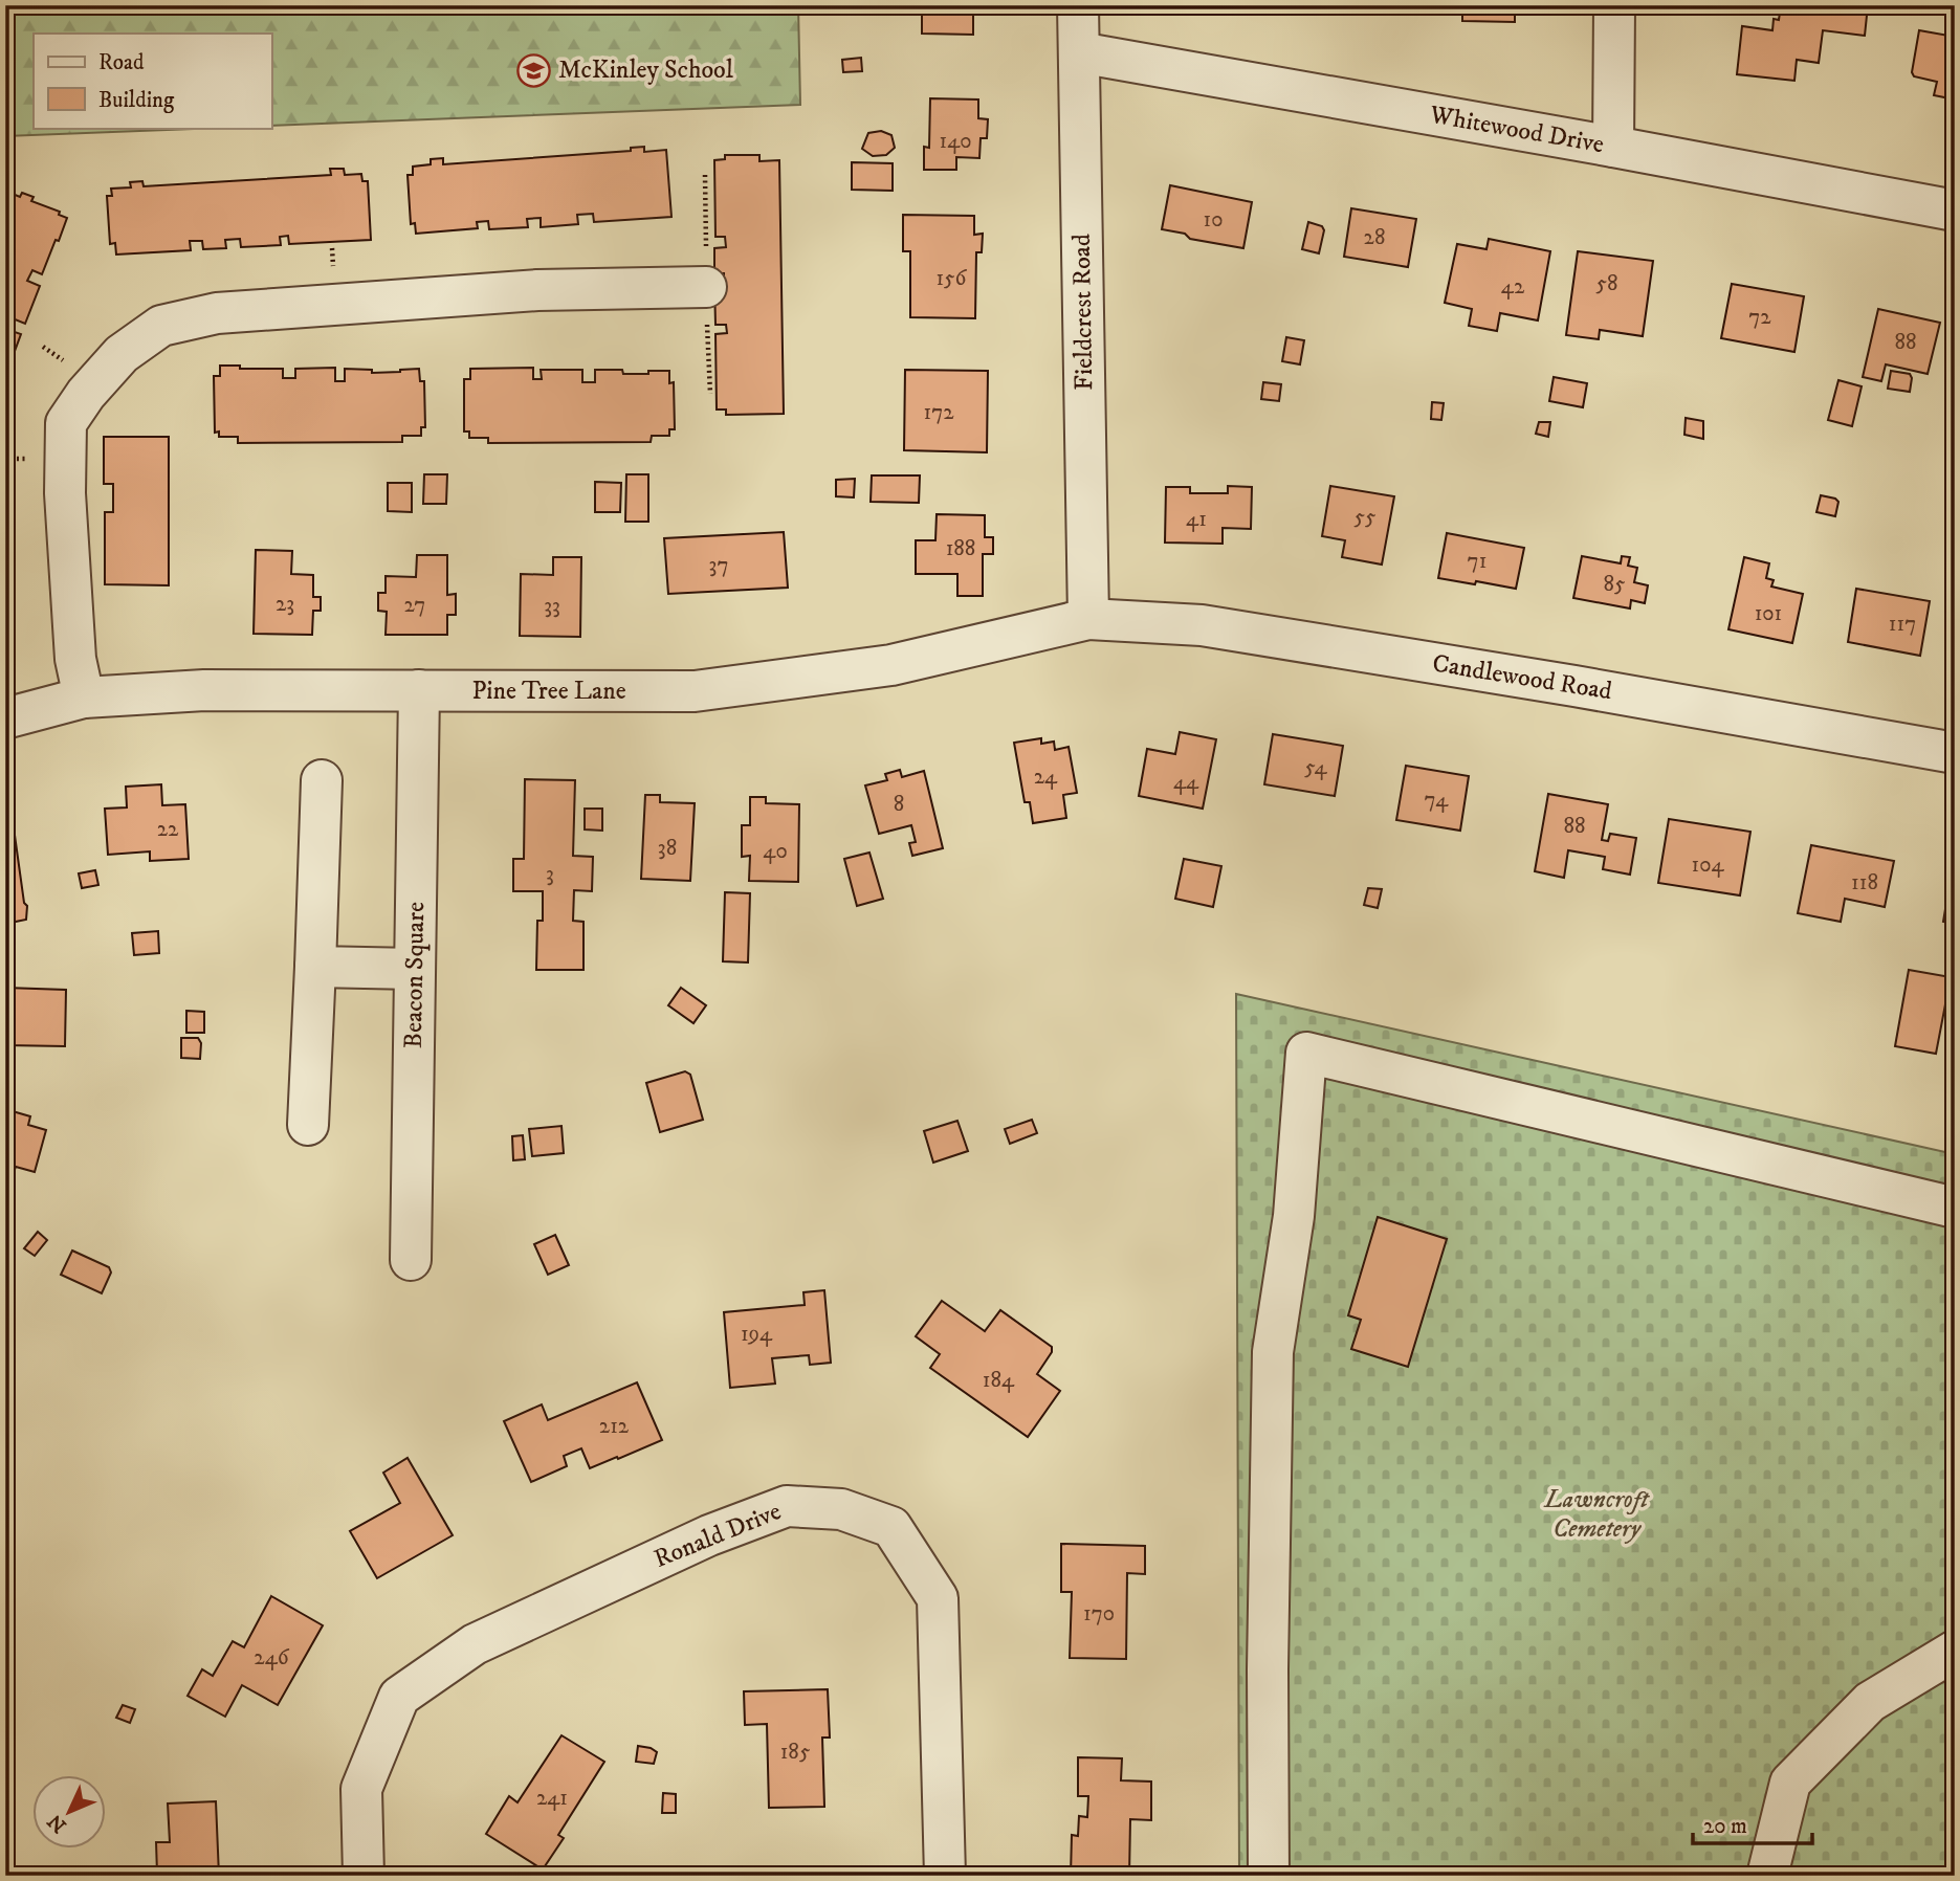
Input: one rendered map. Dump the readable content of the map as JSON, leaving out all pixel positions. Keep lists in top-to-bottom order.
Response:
{
  "streets": {
    "street": [
      "Whitewood Drive",
      "Fieldcrest Road",
      "Candlewood Road",
      "Pine Tree Lane",
      "Beacon Square",
      "Ronald Drive"
    ]
  },
  "crossings": [
    ["Whitewood Drive", "Fieldcrest Road"],
    ["Fieldcrest Road", "Candlewood Road"],
    ["Fieldcrest Road", "Pine Tree Lane"],
    ["Candlewood Road", "Pine Tree Lane"],
    ["Pine Tree Lane", "Beacon Square"]
  ],
  "parks": ["Lawncroft Cemetery"],
  "places": {
    "school or university": ["McKinley School"]
  },
  "house_numbers": [
    "140",
    "10",
    "28",
    "156",
    "58",
    "42",
    "72",
    "88",
    "172",
    "55",
    "41",
    "188",
    "71",
    "37",
    "85",
    "23",
    "27",
    "33",
    "101",
    "117",
    "54",
    "24",
    "44",
    "74",
    "8",
    "88",
    "22",
    "38",
    "40",
    "104",
    "3",
    "118",
    "194",
    "184",
    "212",
    "170",
    "246",
    "185",
    "241"
  ],
  "legend": ["Road", "Building"],
  "scale_bar": "20 m",
  "north": "bottom left"
}
